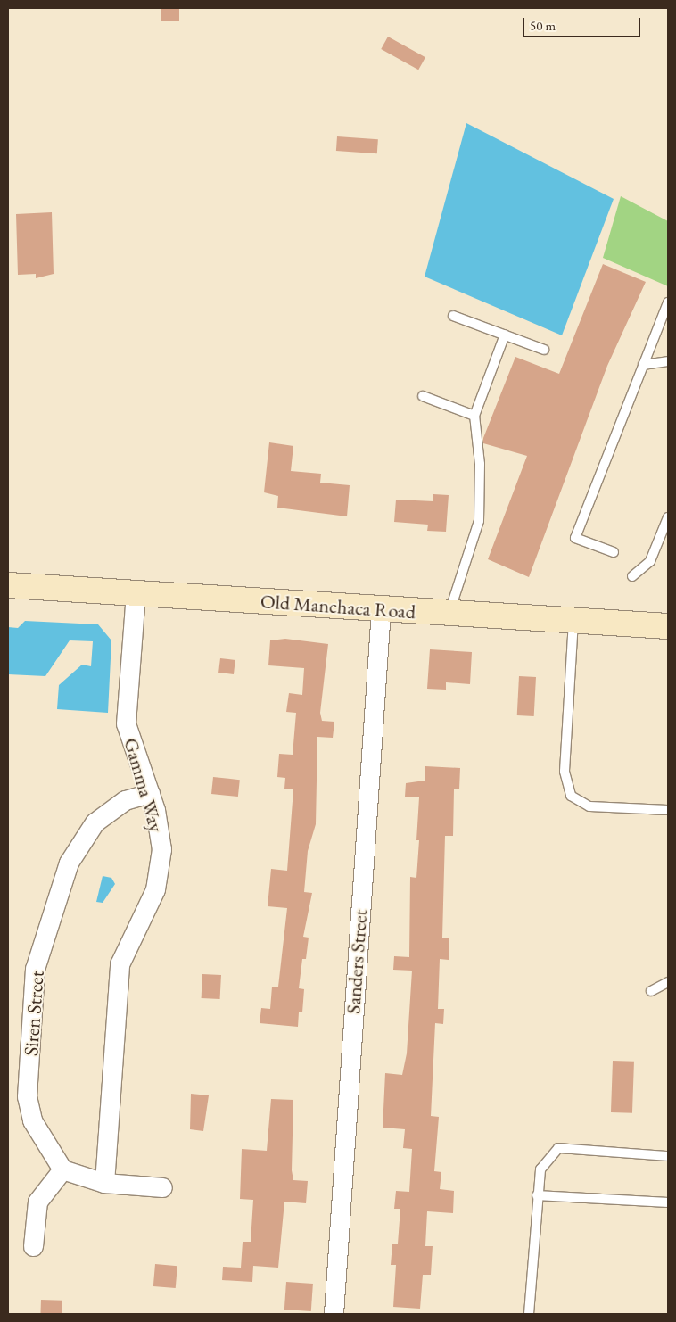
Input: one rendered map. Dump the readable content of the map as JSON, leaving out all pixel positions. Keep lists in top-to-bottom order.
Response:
{
  "streets": {
    "street": [
      "Old Manchaca Road",
      "Gamma Way",
      "Sanders Street",
      "Siren Street"
    ]
  },
  "crossings": [
    ["Old Manchaca Road", "Gamma Way"],
    ["Old Manchaca Road", "Sanders Street"],
    ["Gamma Way", "Siren Street"]
  ],
  "scale_bar": "50 m"
}
